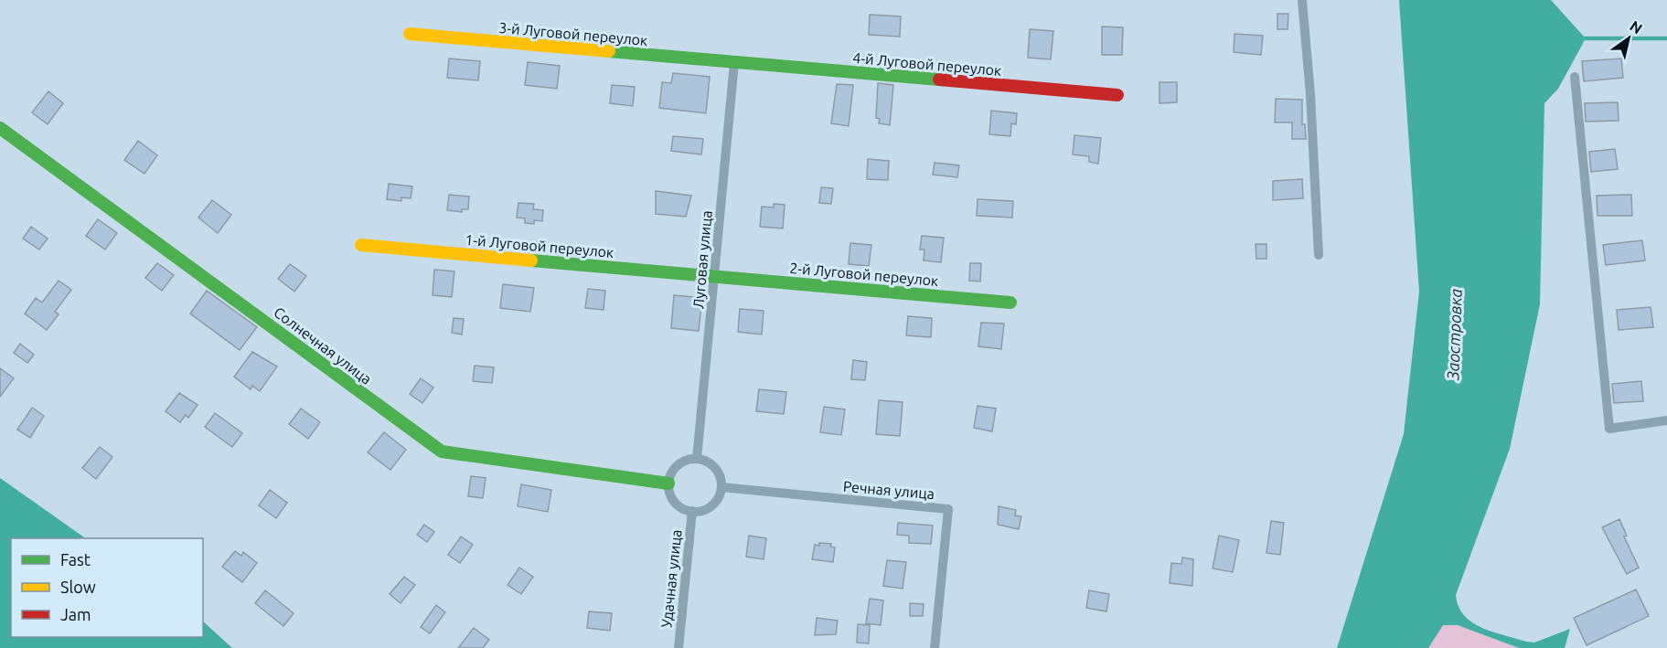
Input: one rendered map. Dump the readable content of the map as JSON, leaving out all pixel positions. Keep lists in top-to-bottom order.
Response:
{
  "streets": {
    "street": [
      "3-й Луговой переулок",
      "4-й Луговой переулок",
      "1-й Луговой переулок",
      "Луговая улица",
      "2-й Луговой переулок",
      "Солнечная улица",
      "Речная улица",
      "Удачная улица"
    ]
  },
  "crossings": [
    ["3-й Луговой переулок", "4-й Луговой переулок"],
    ["3-й Луговой переулок", "Луговая улица"],
    ["4-й Луговой переулок", "Луговая улица"],
    ["1-й Луговой переулок", "Луговая улица"],
    ["1-й Луговой переулок", "2-й Луговой переулок"],
    ["Луговая улица", "2-й Луговой переулок"],
    ["Луговая улица", "Солнечная улица"],
    ["Луговая улица", "Речная улица"],
    ["Луговая улица", "Удачная улица"],
    ["Солнечная улица", "Речная улица"],
    ["Солнечная улица", "Удачная улица"],
    ["Речная улица", "Удачная улица"]
  ],
  "water": ["Заостровка"],
  "legend": ["Fast", "Slow", "Jam"],
  "north": "top right"
}
